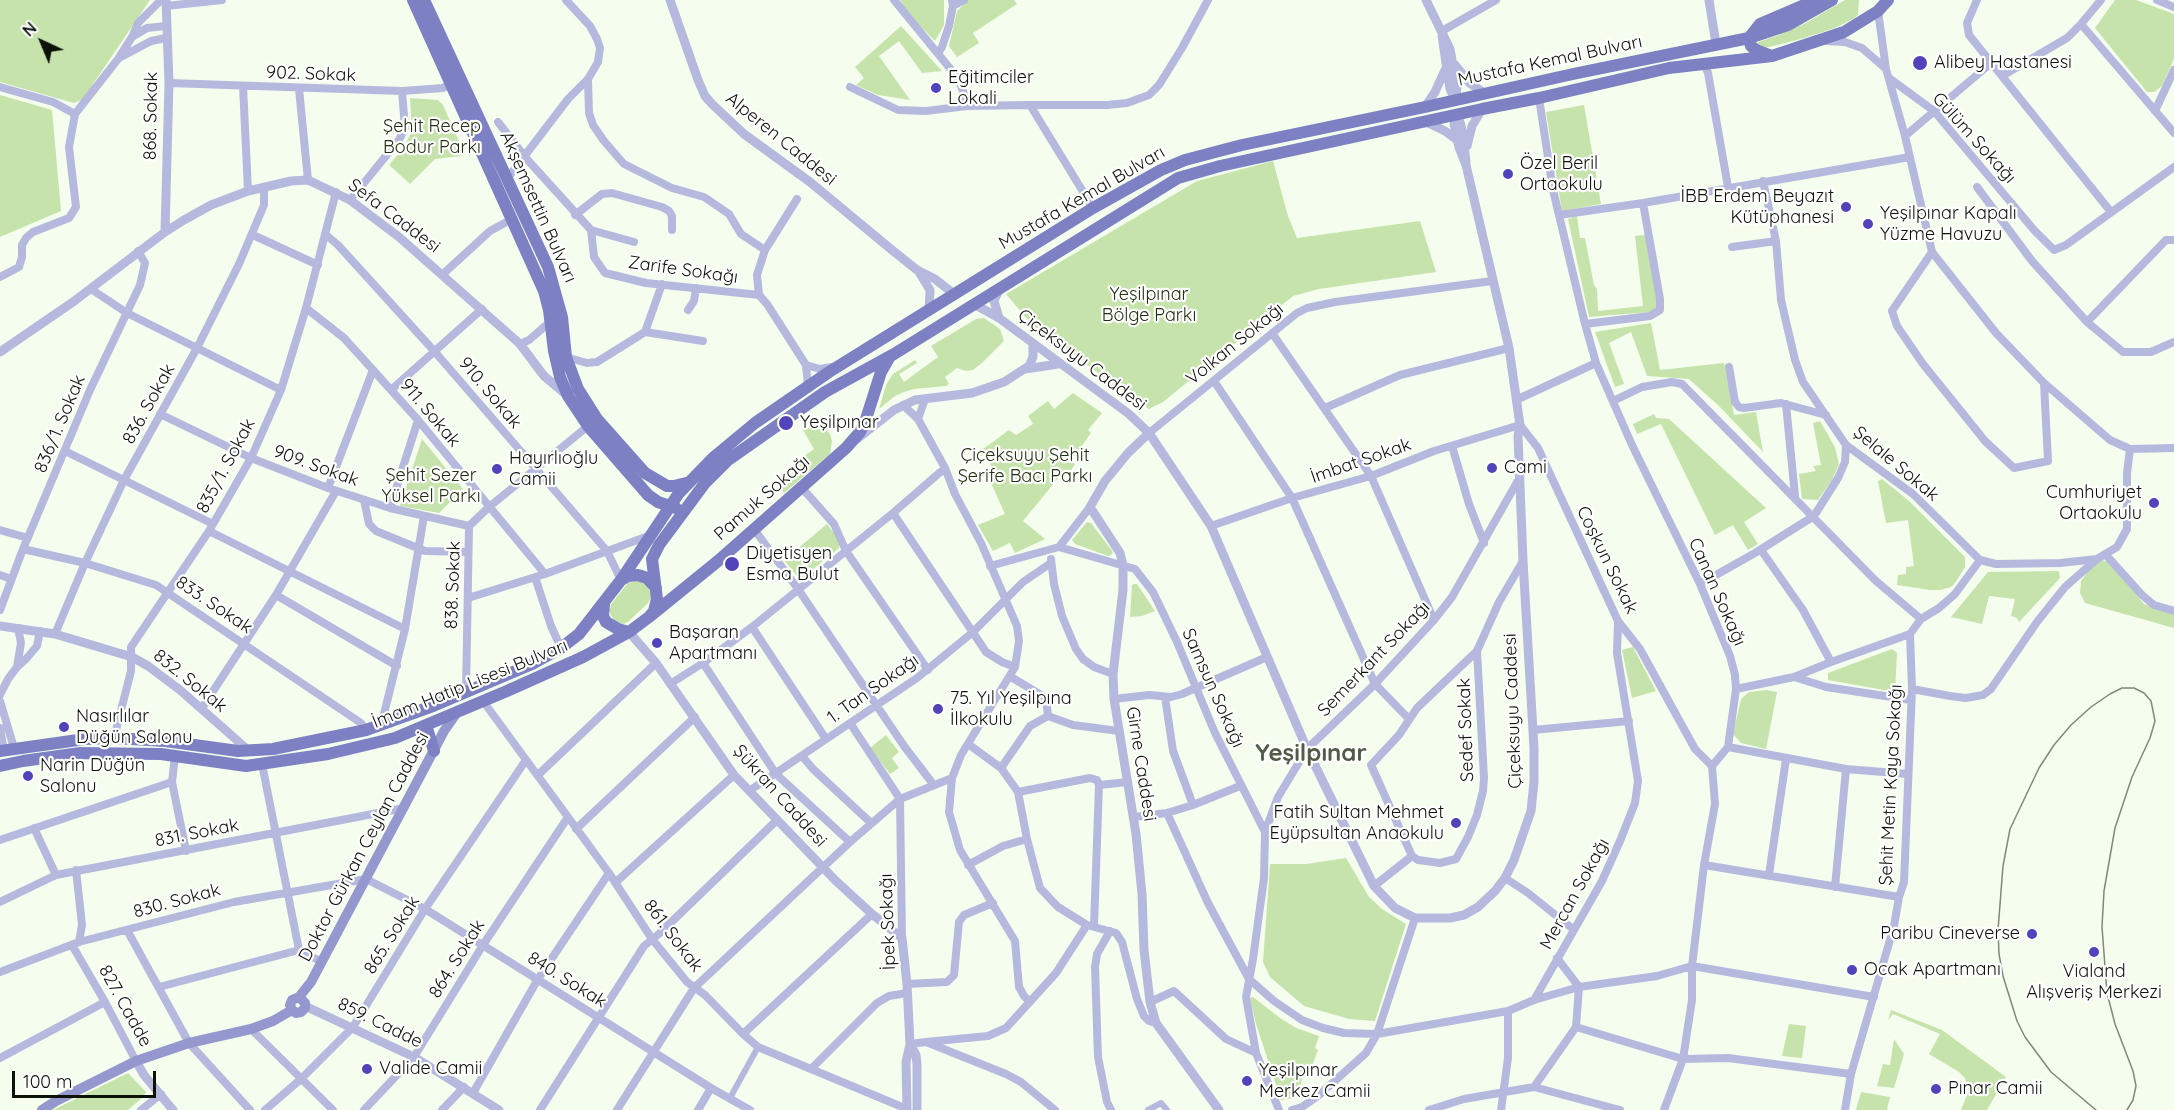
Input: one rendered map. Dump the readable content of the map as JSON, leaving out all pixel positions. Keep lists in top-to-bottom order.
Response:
{
  "streets": {
    "main road": [
      "Mustafa Kemal Bulvarı",
      "Akşemsettin Bulvarı",
      "Pamuk Sokağı",
      "İmam Hatip Lisesi Bulvarı",
      "Doktor Gürkan Ceylan Caddesi"
    ],
    "street": [
      "902. Sokak",
      "868. Sokak",
      "Gülüm Sokağı",
      "Alperen Caddesi",
      "Sefa Caddesi",
      "Zarife Sokağı",
      "Volkan Sokağı",
      "Çiçeksuyu Caddesi",
      "910. Sokak",
      "836. Sokak",
      "911. Sokak",
      "836/1. Sokak",
      "İmbat Sokak",
      "Şelale Sokak",
      "835/1. Sokak",
      "909. Sokak",
      "Coşkun Sokak",
      "838. Sokak",
      "Canan Sokağı",
      "833. Sokak",
      "Semerkant Sokağı",
      "832. Sokak",
      "Samsun Sokağı",
      "1. Tan Sokağı",
      "Sedef Sokak",
      "Girne Caddesi",
      "Şehit Metin Kaya Sokağı",
      "Şükran Caddesi",
      "831. Sokak",
      "Mercan Sokağı",
      "830. Sokak",
      "İpek Sokağı",
      "865. Sokak",
      "861. Sokak",
      "864. Sokak",
      "840. Sokak",
      "827. Cadde",
      "859. Cadde"
    ]
  },
  "crossings": [
    ["Mustafa Kemal Bulvarı", "Gülüm Sokağı"],
    ["Mustafa Kemal Bulvarı", "Alperen Caddesi"],
    ["Mustafa Kemal Bulvarı", "Akşemsettin Bulvarı"],
    ["Mustafa Kemal Bulvarı", "Çiçeksuyu Caddesi"],
    ["Mustafa Kemal Bulvarı", "910. Sokak"],
    ["Mustafa Kemal Bulvarı", "Pamuk Sokağı"],
    ["Mustafa Kemal Bulvarı", "Canan Sokağı"],
    ["Mustafa Kemal Bulvarı", "İmam Hatip Lisesi Bulvarı"],
    ["Mustafa Kemal Bulvarı", "Şükran Caddesi"],
    ["902. Sokak", "868. Sokak"],
    ["902. Sokak", "Akşemsettin Bulvarı"],
    ["868. Sokak", "Sefa Caddesi"],
    ["Akşemsettin Bulvarı", "Sefa Caddesi"],
    ["Akşemsettin Bulvarı", "838. Sokak"],
    ["Sefa Caddesi", "836. Sokak"],
    ["Sefa Caddesi", "836/1. Sokak"],
    ["Sefa Caddesi", "835/1. Sokak"],
    ["Volkan Sokağı", "Çiçeksuyu Caddesi"],
    ["Çiçeksuyu Caddesi", "İmbat Sokak"],
    ["Çiçeksuyu Caddesi", "Pamuk Sokağı"],
    ["Çiçeksuyu Caddesi", "Coşkun Sokak"],
    ["Çiçeksuyu Caddesi", "Semerkant Sokağı"],
    ["Çiçeksuyu Caddesi", "Sedef Sokak"],
    ["910. Sokak", "835/1. Sokak"],
    ["910. Sokak", "Pamuk Sokağı"],
    ["910. Sokak", "838. Sokak"],
    ["910. Sokak", "İmam Hatip Lisesi Bulvarı"],
    ["910. Sokak", "Şükran Caddesi"],
    ["836. Sokak", "909. Sokak"],
    ["836. Sokak", "833. Sokak"],
    ["836. Sokak", "832. Sokak"],
    ["911. Sokak", "835/1. Sokak"],
    ["911. Sokak", "838. Sokak"],
    ["836/1. Sokak", "833. Sokak"],
    ["İmbat Sokak", "Coşkun Sokak"],
    ["835/1. Sokak", "909. Sokak"],
    ["835/1. Sokak", "833. Sokak"],
    ["835/1. Sokak", "832. Sokak"],
    ["835/1. Sokak", "İmam Hatip Lisesi Bulvarı"],
    ["909. Sokak", "838. Sokak"],
    ["Pamuk Sokağı", "İmam Hatip Lisesi Bulvarı"],
    ["Pamuk Sokağı", "Şükran Caddesi"],
    ["Coşkun Sokak", "Mercan Sokağı"],
    ["838. Sokak", "İmam Hatip Lisesi Bulvarı"],
    ["833. Sokak", "İmam Hatip Lisesi Bulvarı"],
    ["Semerkant Sokağı", "Samsun Sokağı"],
    ["832. Sokak", "İmam Hatip Lisesi Bulvarı"],
    ["İmam Hatip Lisesi Bulvarı", "Şükran Caddesi"],
    ["İmam Hatip Lisesi Bulvarı", "Doktor Gürkan Ceylan Caddesi"],
    ["İmam Hatip Lisesi Bulvarı", "861. Sokak"],
    ["Samsun Sokağı", "Girne Caddesi"],
    ["1. Tan Sokağı", "Şükran Caddesi"],
    ["Şükran Caddesi", "İpek Sokağı"],
    ["831. Sokak", "Doktor Gürkan Ceylan Caddesi"],
    ["Doktor Gürkan Ceylan Caddesi", "830. Sokak"],
    ["Doktor Gürkan Ceylan Caddesi", "840. Sokak"],
    ["Doktor Gürkan Ceylan Caddesi", "827. Cadde"],
    ["Doktor Gürkan Ceylan Caddesi", "859. Cadde"],
    ["830. Sokak", "840. Sokak"],
    ["830. Sokak", "827. Cadde"],
    ["865. Sokak", "861. Sokak"],
    ["865. Sokak", "840. Sokak"],
    ["865. Sokak", "859. Cadde"],
    ["861. Sokak", "864. Sokak"],
    ["864. Sokak", "840. Sokak"],
    ["864. Sokak", "859. Cadde"]
  ],
  "districts": ["Yeşilpınar"],
  "parks": [
    "Şehit Recep Bodur Parkı",
    "Yeşilpınar Bölge Parkı",
    "Çiçeksuyu Şehit Şerife Bacı Parkı",
    "Şehit Sezer Yüksel Parkı"
  ],
  "places": [
    "Alibey Hastanesi",
    "Eğitimciler Lokali",
    "Özel Beril Ortaokulu",
    "İBB Erdem Beyazıt Kütüphanesi",
    "Yeşilpınar Kapalı Yüzme Havuzu",
    "Yeşilpınar",
    "Cami",
    "Hayırlıoğlu Camii",
    "Cumhuriyet Ortaokulu",
    "Diyetisyen Esma Bulut",
    "Başaran Apartmanı",
    "75. Yıl Yeşilpına İlkokulu",
    "Nasırlılar Düğün Salonu",
    "Narin Düğün Salonu",
    "Fatih Sultan Mehmet Eyüpsultan Anaokulu",
    "Paribu Cineverse",
    "Vialand Alışveriş Merkezi",
    "Ocak Apartmanı",
    "Valide Camii",
    "Yeşilpınar Merkez Camii",
    "Pınar Camii"
  ],
  "scale_bar": "100 m",
  "north": "top left"
}
